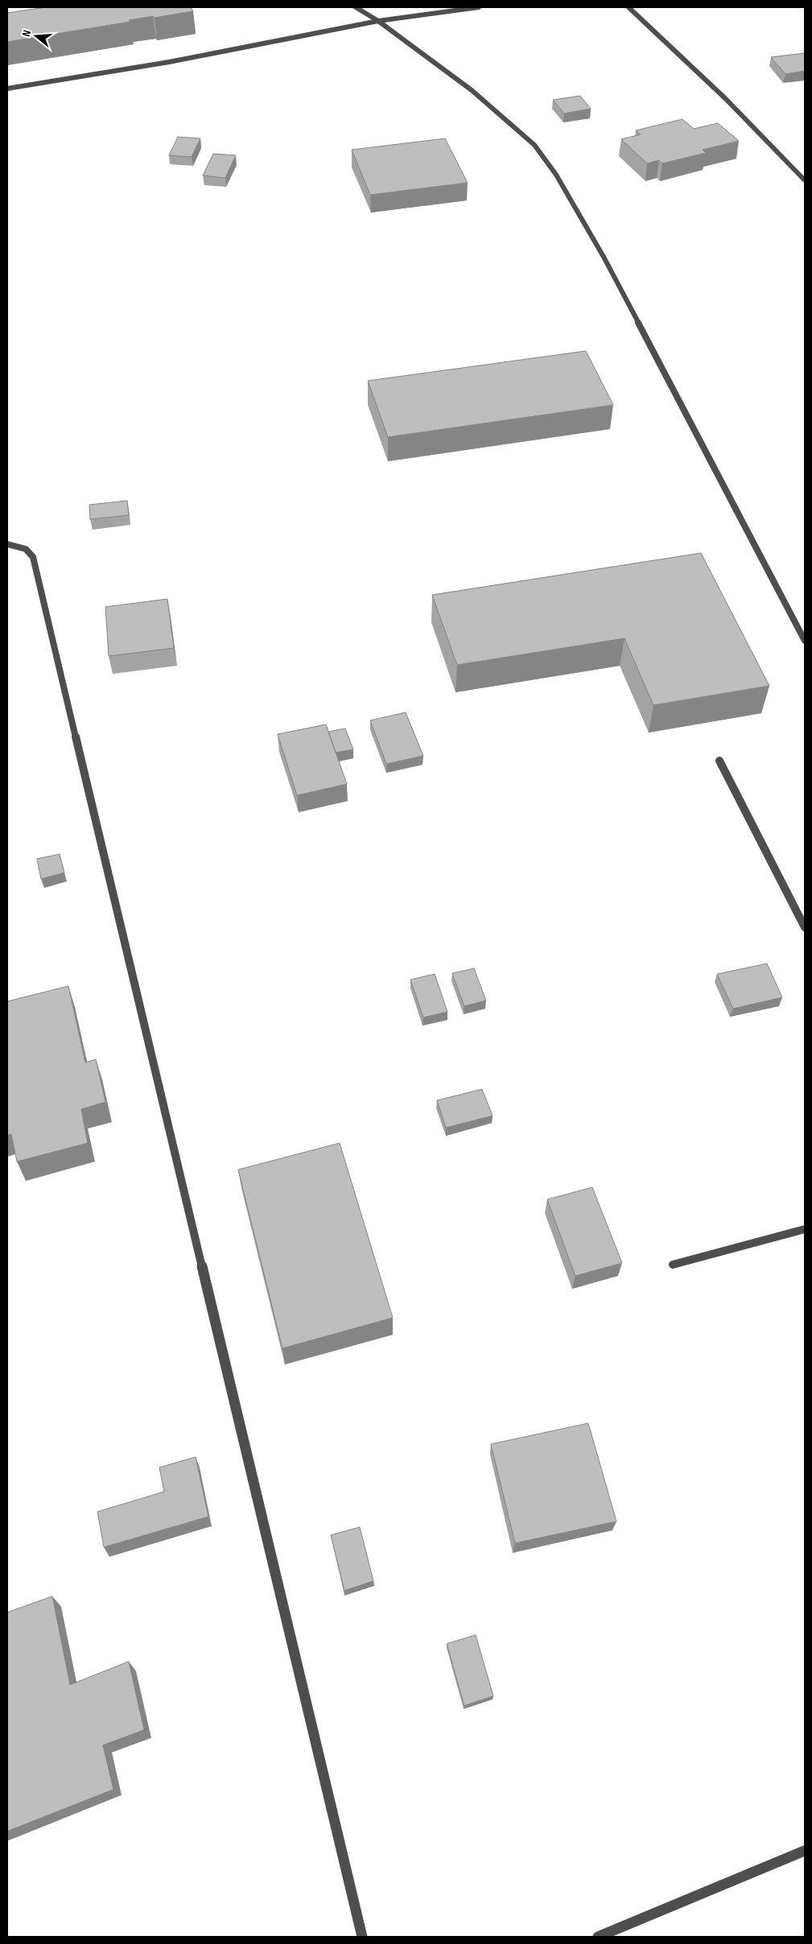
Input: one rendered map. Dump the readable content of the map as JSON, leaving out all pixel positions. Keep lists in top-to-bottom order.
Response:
{
  "north": "left"
}
